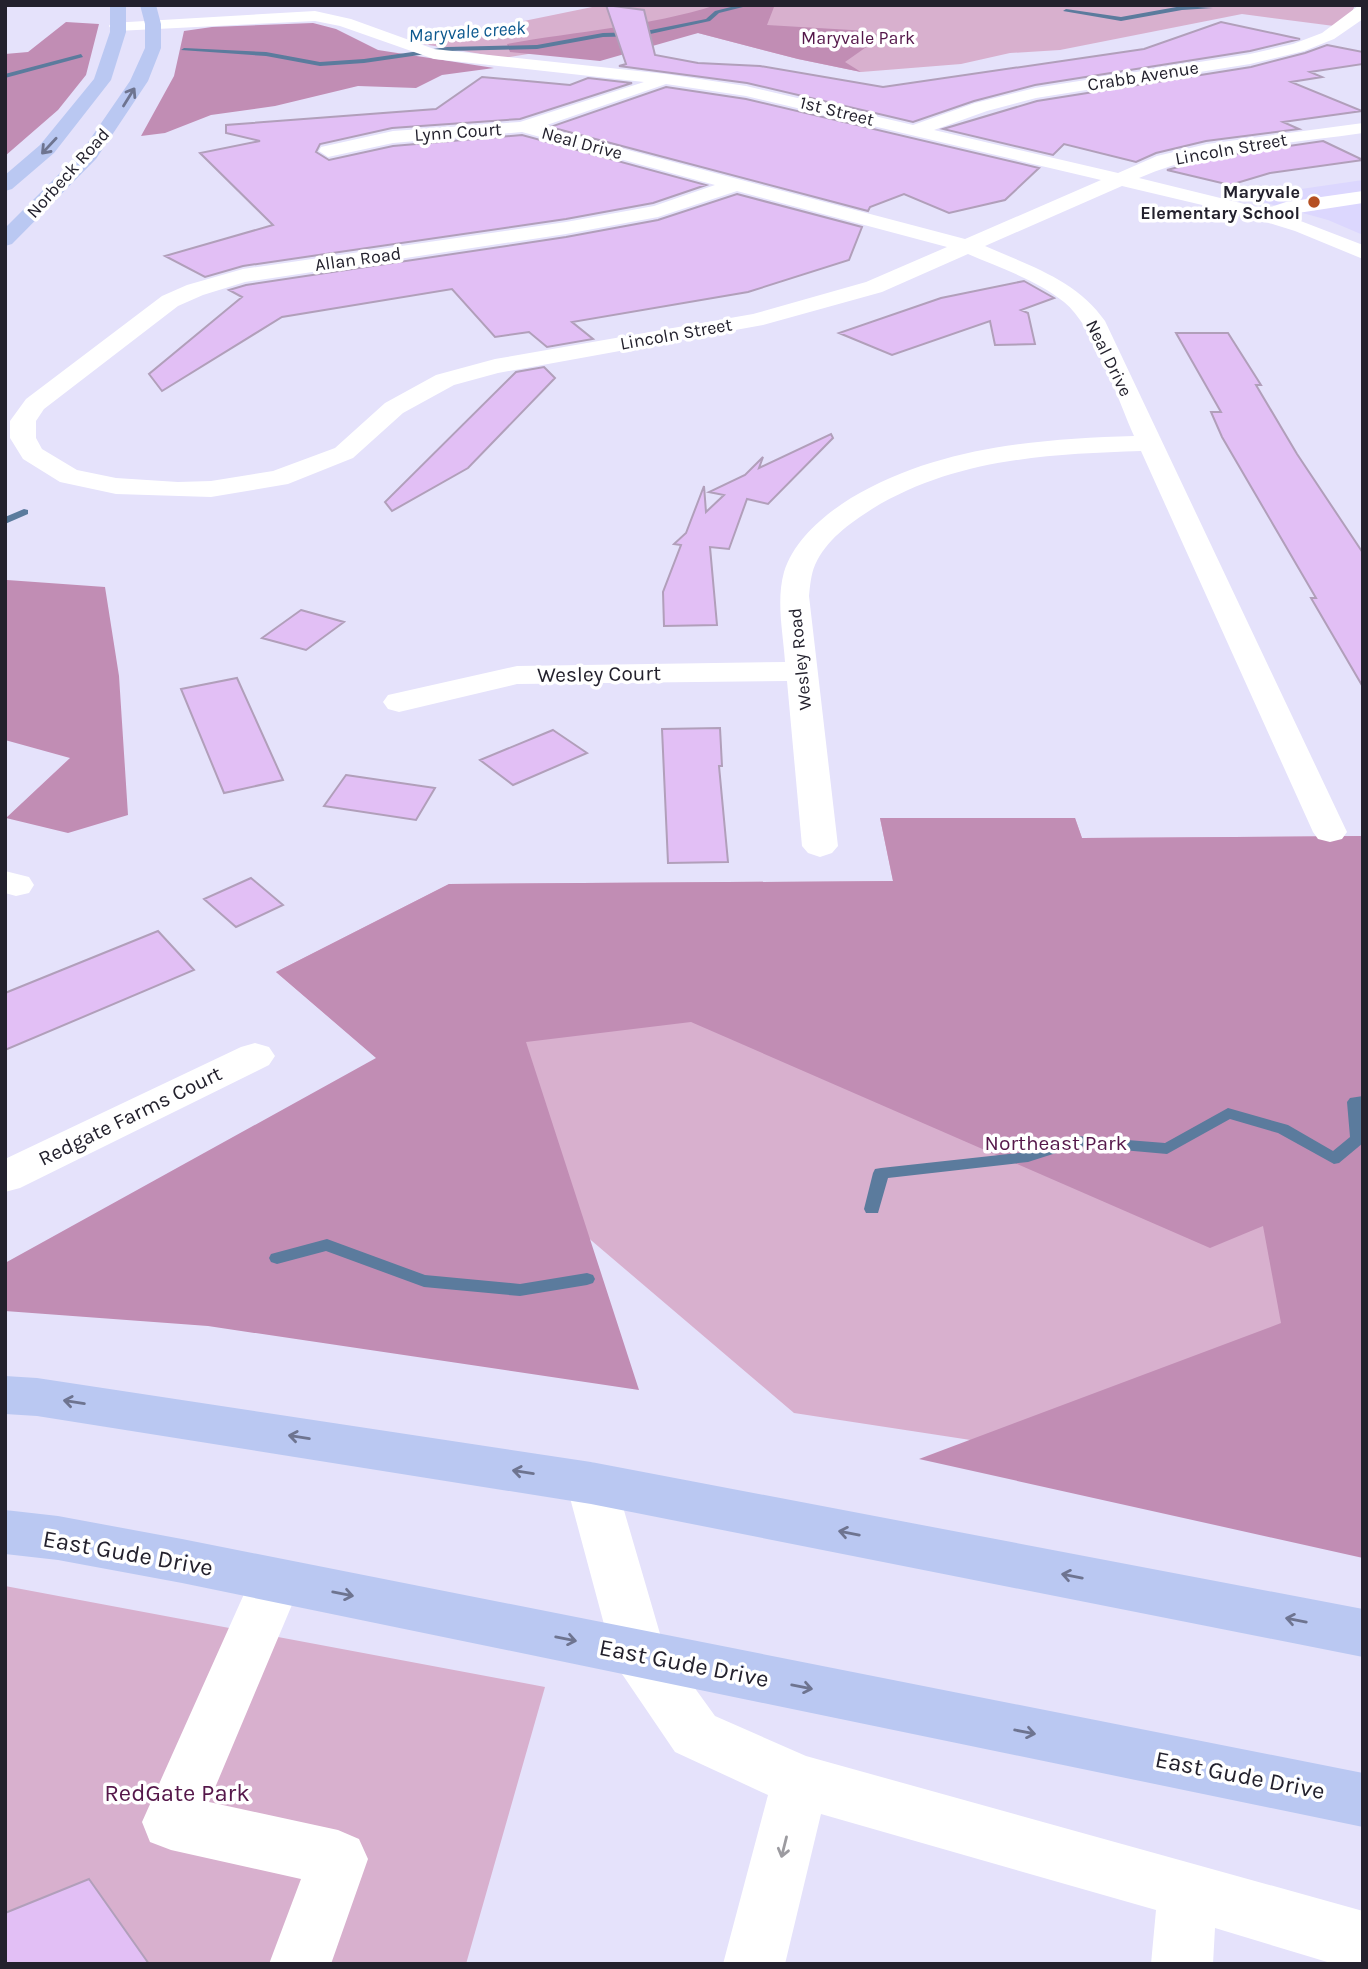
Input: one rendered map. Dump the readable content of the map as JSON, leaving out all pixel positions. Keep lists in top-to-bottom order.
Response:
{
  "streets": {
    "main road": ["Norbeck Road", "East Gude Drive"],
    "street": [
      "Crabb Avenue",
      "1st Street",
      "Lynn Court",
      "Neal Drive",
      "Lincoln Street",
      "Allan Road",
      "Wesley Road",
      "Wesley Court",
      "Redgate Farms Court"
    ]
  },
  "crossings": [
    ["Crabb Avenue", "1st Street"],
    ["1st Street", "Lynn Court"],
    ["1st Street", "Lincoln Street"],
    ["1st Street", "Norbeck Road"],
    ["Lynn Court", "Neal Drive"],
    ["Neal Drive", "Lincoln Street"],
    ["Neal Drive", "Allan Road"],
    ["Neal Drive", "Wesley Road"],
    ["Lincoln Street", "Allan Road"],
    ["Wesley Road", "Wesley Court"]
  ],
  "water": ["Maryvale creek"],
  "parks": ["Maryvale Park", "Northeast Park", "RedGate Park"],
  "places": ["Maryvale Elementary School"]
}
